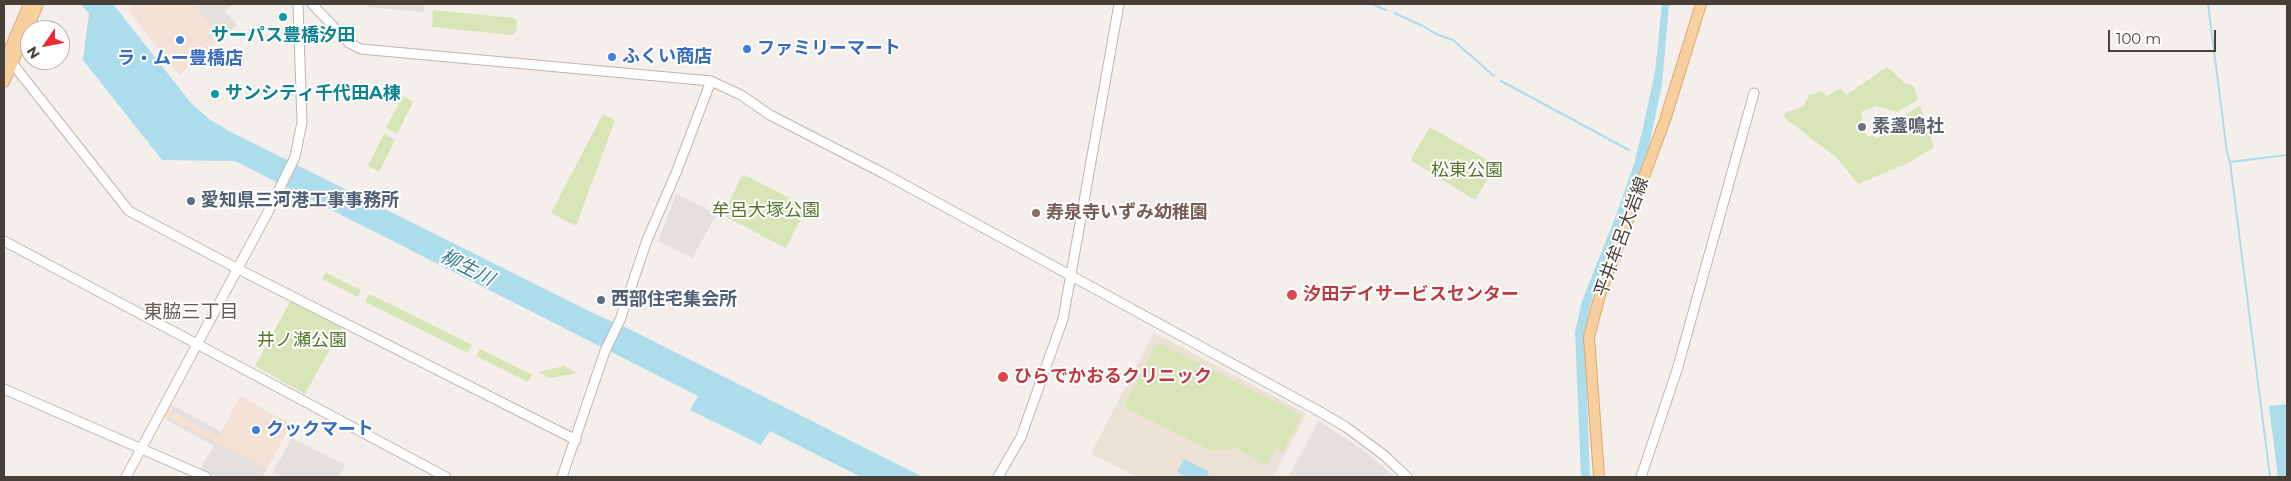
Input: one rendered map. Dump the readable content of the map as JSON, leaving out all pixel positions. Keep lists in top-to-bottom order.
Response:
{
  "streets": {
    "main road": ["平井牟呂大岩線"]
  },
  "districts": ["東脇三丁目"],
  "water": ["柳生川"],
  "parks": ["松東公園", "牟呂大塚公園", "井ノ瀬公園"],
  "places": [
    "サーパス豊橋汐田",
    "ラ・ムー豊橋店",
    "ファミリーマート",
    "ふくい商店",
    "サンシティ千代田A棟",
    "素盞鳴社",
    "愛知県三河港工事事務所",
    "寿泉寺いずみ幼稚園",
    "汐田デイサービスセンター",
    "西部住宅集会所",
    "ひらでかおるクリニック",
    "クックマート"
  ],
  "scale_bar": "100 m",
  "north": "bottom left"
}
